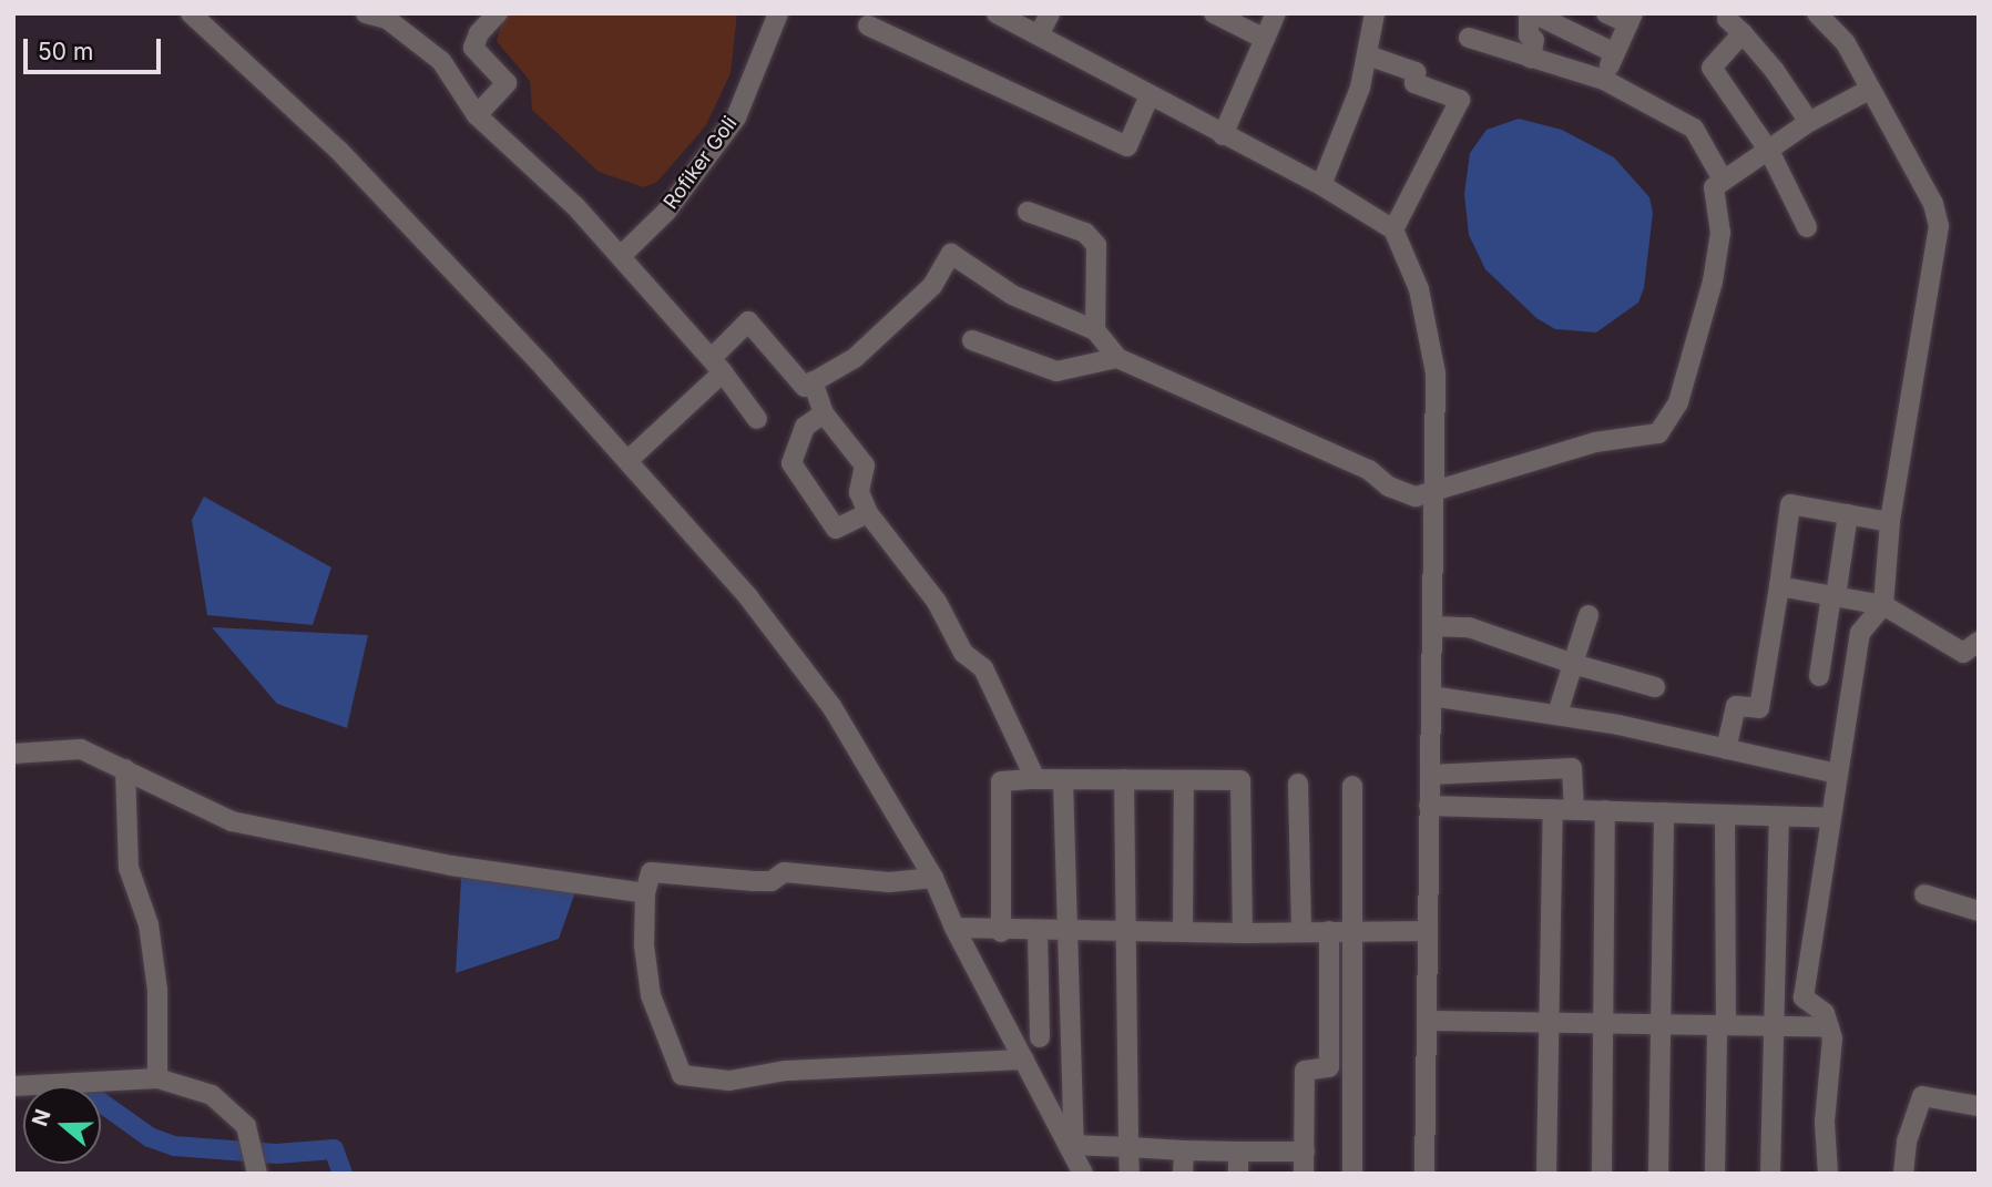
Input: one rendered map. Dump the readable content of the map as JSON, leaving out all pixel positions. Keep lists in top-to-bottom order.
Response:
{
  "streets": {
    "street": ["Rofiker Goli"]
  },
  "scale_bar": "50 m",
  "north": "left"
}
